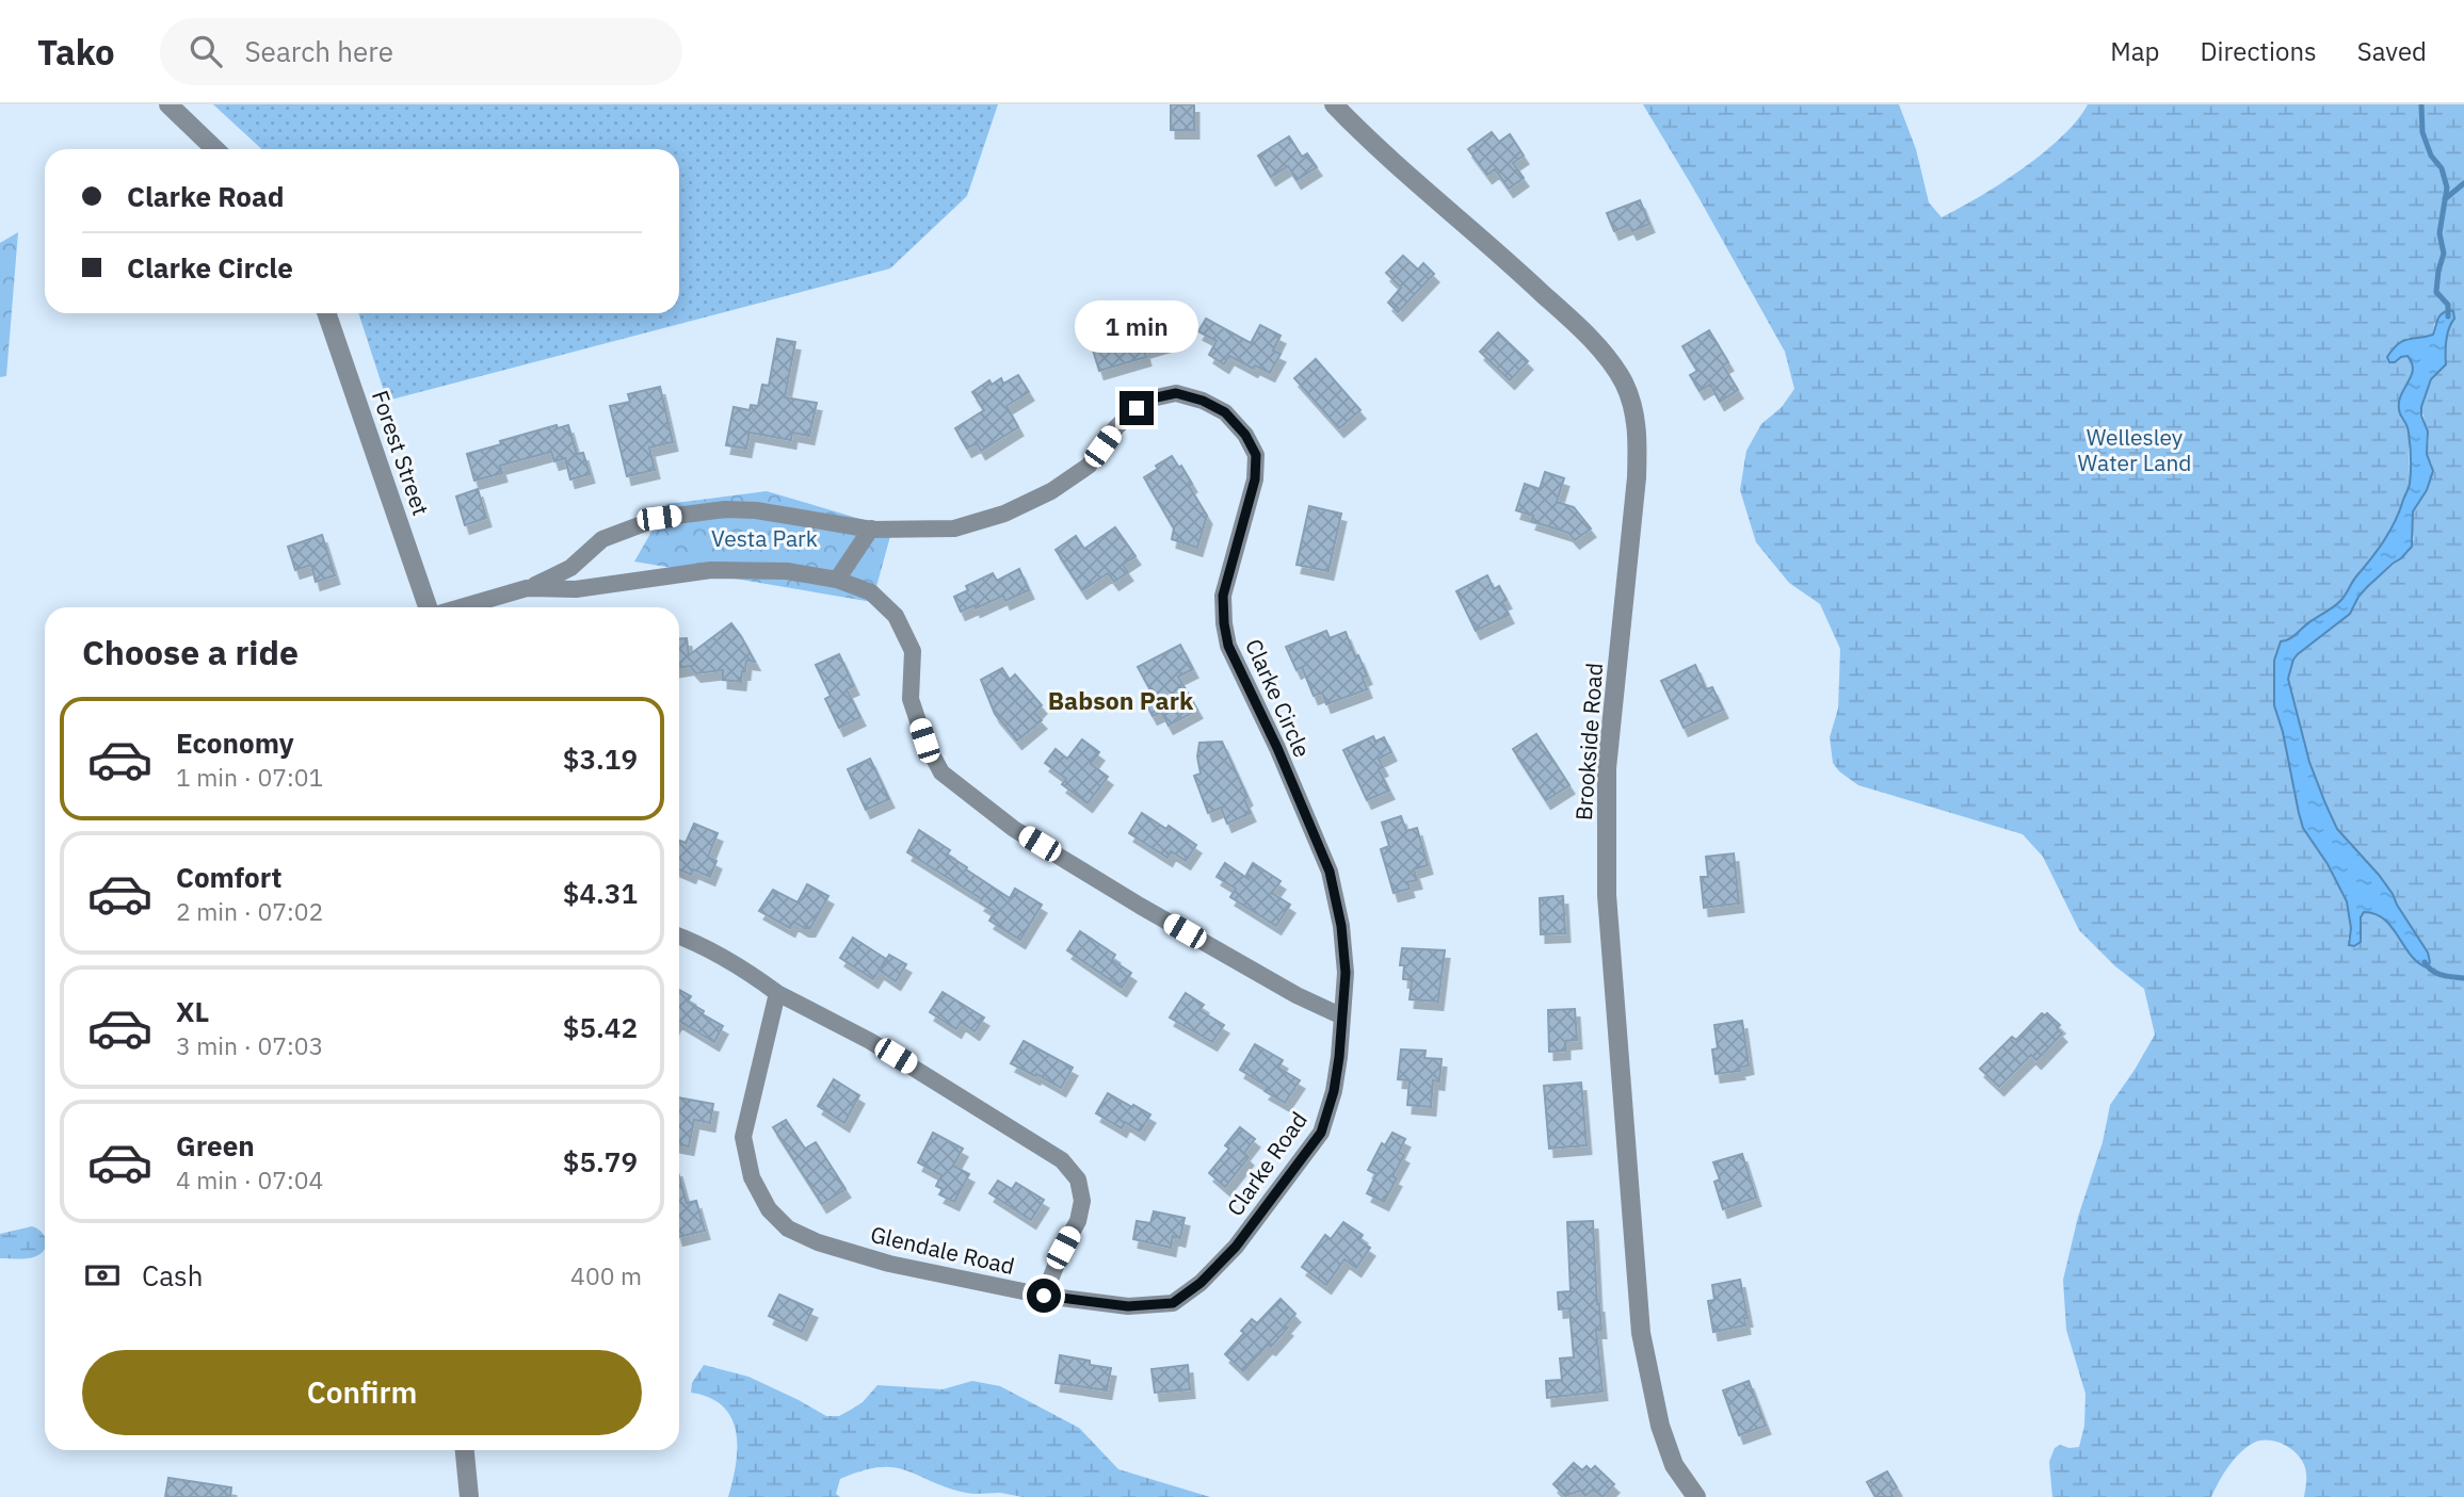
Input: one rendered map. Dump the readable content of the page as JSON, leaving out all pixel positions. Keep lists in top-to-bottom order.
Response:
{
  "streets": {
    "street": [
      "Forest Street",
      "Clarke Circle",
      "Brookside Road",
      "Clarke Road",
      "Glendale Road"
    ]
  },
  "crossings": [
    ["Clarke Circle", "Clarke Road"],
    ["Clarke Road", "Glendale Road"]
  ],
  "districts": ["Babson Park"],
  "parks": ["Wellesley Water Land", "Vesta Park"],
  "page": {
    "header": "Tako",
    "search": "Search here",
    "nav": ["Map", "Directions", "Saved"],
    "banner": ["Clarke Road", "Clarke Circle"],
    "bubble": "1 min",
    "heading": "Choose a ride",
    "list": [
      {
        "name": "Economy",
        "note": "1 min · 07:01",
        "value": "$3.19"
      },
      {
        "name": "Comfort",
        "note": "2 min · 07:02",
        "value": "$4.31"
      },
      {
        "name": "XL",
        "note": "3 min · 07:03",
        "value": "$5.42"
      },
      {
        "name": "Green",
        "note": "4 min · 07:04",
        "value": "$5.79"
      }
    ],
    "pay": ["Cash", "400 m"],
    "buttons": "Confirm"
  }
}
